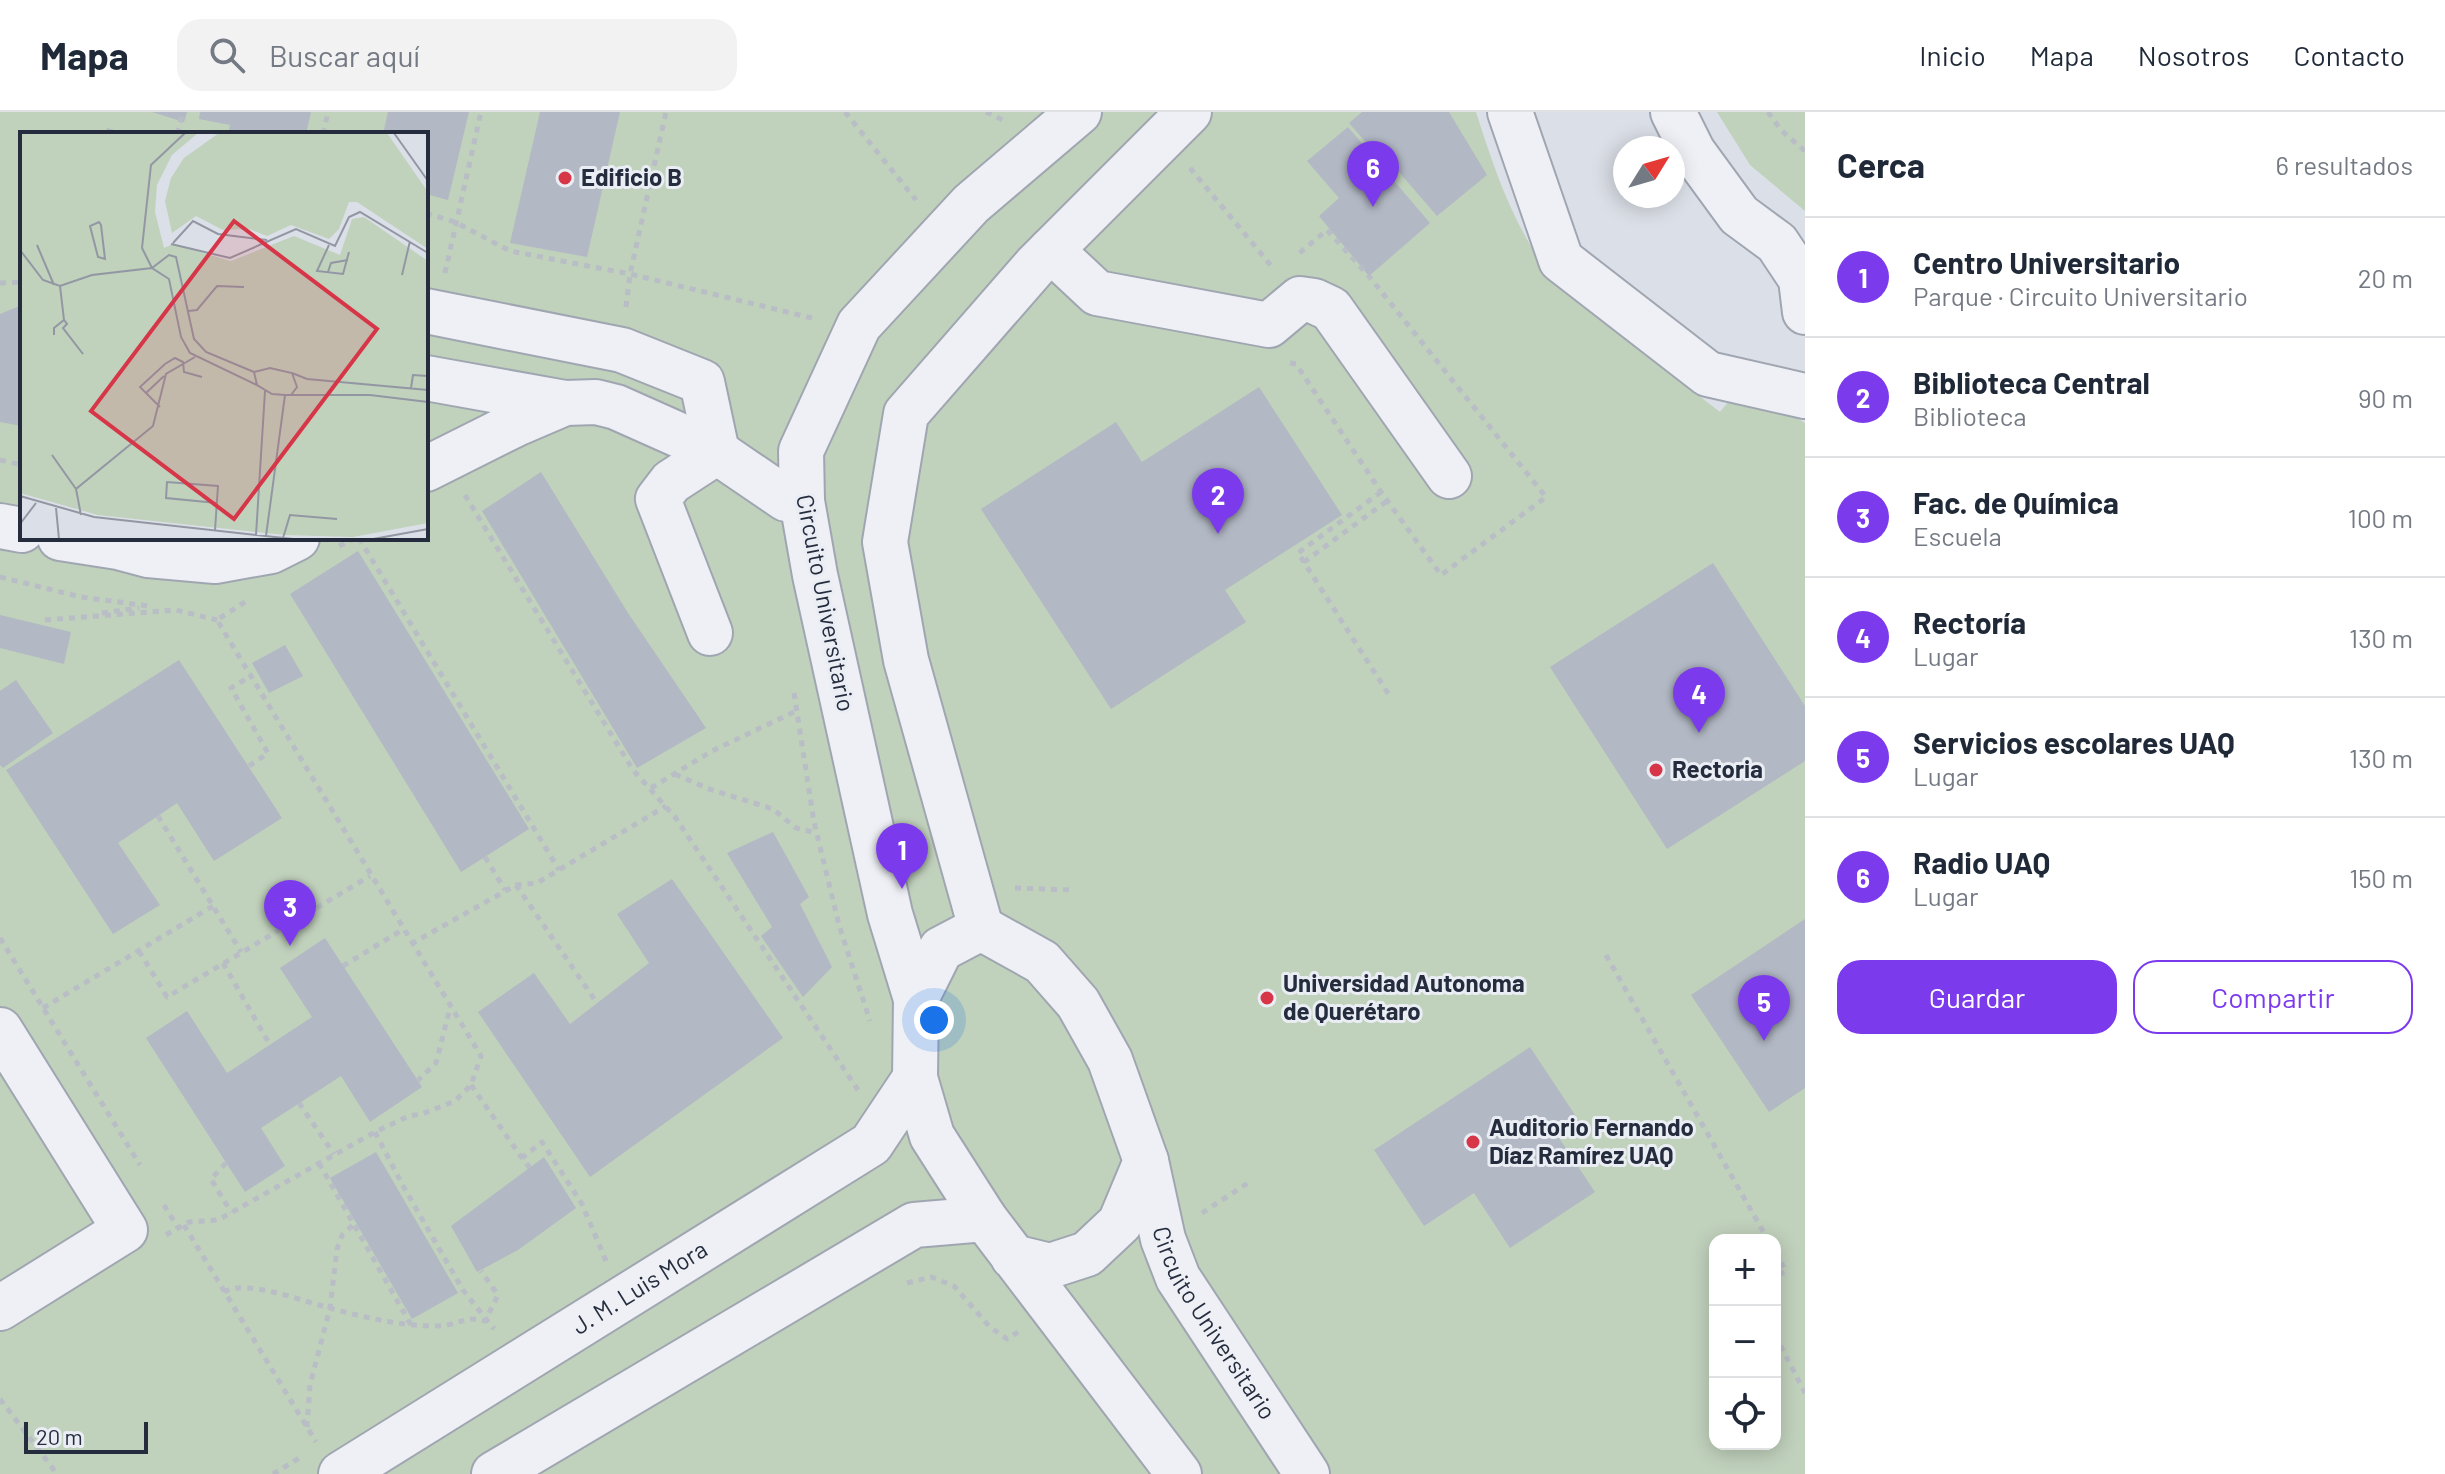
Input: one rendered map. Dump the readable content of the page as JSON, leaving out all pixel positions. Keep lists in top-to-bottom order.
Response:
{
  "streets": {
    "street": ["Circuito Universitario", "J. M. Luis Mora"]
  },
  "places": [
    "Edificio B",
    "Rectoria",
    "Universidad Autonoma de Querétaro",
    "Auditorio Fernando Díaz Ramírez UAQ"
  ],
  "scale_bar": "20 m",
  "north": "top right",
  "page": {
    "header": "Mapa",
    "search": "Buscar aquí",
    "nav": [
      "Inicio",
      "Mapa",
      "Nosotros",
      "Contacto"
    ],
    "heading": ["Cerca", "6 resultados"],
    "pins": [
      "6",
      "2",
      "4",
      "1",
      "3",
      "5"
    ],
    "list": [
      {
        "mark": "1",
        "name": "Centro Universitario",
        "note": "Parque · Circuito Universitario",
        "value": "20 m"
      },
      {
        "mark": "2",
        "name": "Biblioteca Central",
        "note": "Biblioteca",
        "value": "90 m"
      },
      {
        "mark": "3",
        "name": "Fac. de Química",
        "note": "Escuela",
        "value": "100 m"
      },
      {
        "mark": "4",
        "name": "Rectoría",
        "note": "Lugar",
        "value": "130 m"
      },
      {
        "mark": "5",
        "name": "Servicios escolares UAQ",
        "note": "Lugar",
        "value": "130 m"
      },
      {
        "mark": "6",
        "name": "Radio UAQ",
        "note": "Lugar",
        "value": "150 m"
      }
    ],
    "buttons": ["Guardar", "Compartir"],
    "map_buttons": ["+", "−"],
    "scale": "20 m"
  }
}
